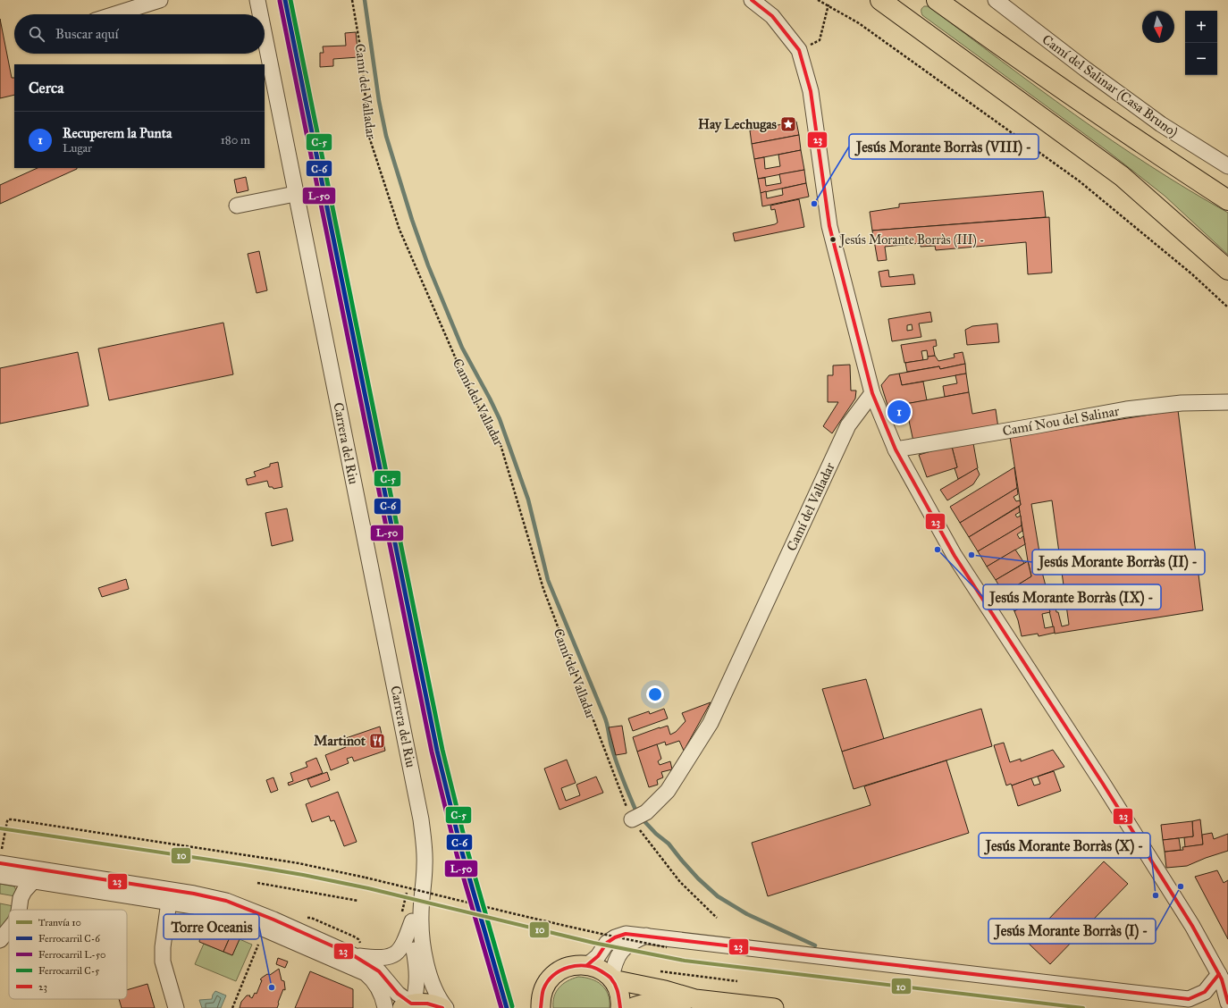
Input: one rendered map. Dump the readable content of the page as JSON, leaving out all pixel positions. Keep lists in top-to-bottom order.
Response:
{
  "streets": {
    "street": [
      "Camí del Salinar (Casa Bruno)",
      "Camí del Valladar",
      "Camí Nou del Salinar",
      "Carrera del Riu"
    ]
  },
  "places": {
    "place": ["Hay Lechugas"],
    "other": [
      "Jesús Morante Borràs (VIII) -",
      "Jesús Morante Borràs (III) -",
      "Jesús Morante Borràs (IX) -",
      "Jesús Morante Borràs (II) -",
      "Jesús Morante Borràs (I) -",
      "Jesús Morante Borràs (X) -",
      "Torre Oceanis"
    ],
    "restaurant": ["Martinot"]
  },
  "lines": [
    "rail line C-6",
    "rail line C-5",
    "transit line 23",
    "rail line L-50",
    "tram line 10"
  ],
  "legend": [
    "Tranvía 10",
    "Ferrocarril C-6",
    "Ferrocarril L-50",
    "Ferrocarril C-5",
    "23"
  ],
  "north": "bottom",
  "page": {
    "map_buttons": ["+", "−"],
    "search": "Buscar aquí",
    "heading": "Cerca",
    "list": [
      {
        "mark": "1",
        "name": "Recuperem la Punta",
        "note": "Lugar",
        "value": "180 m"
      }
    ],
    "pins": "1"
  }
}
